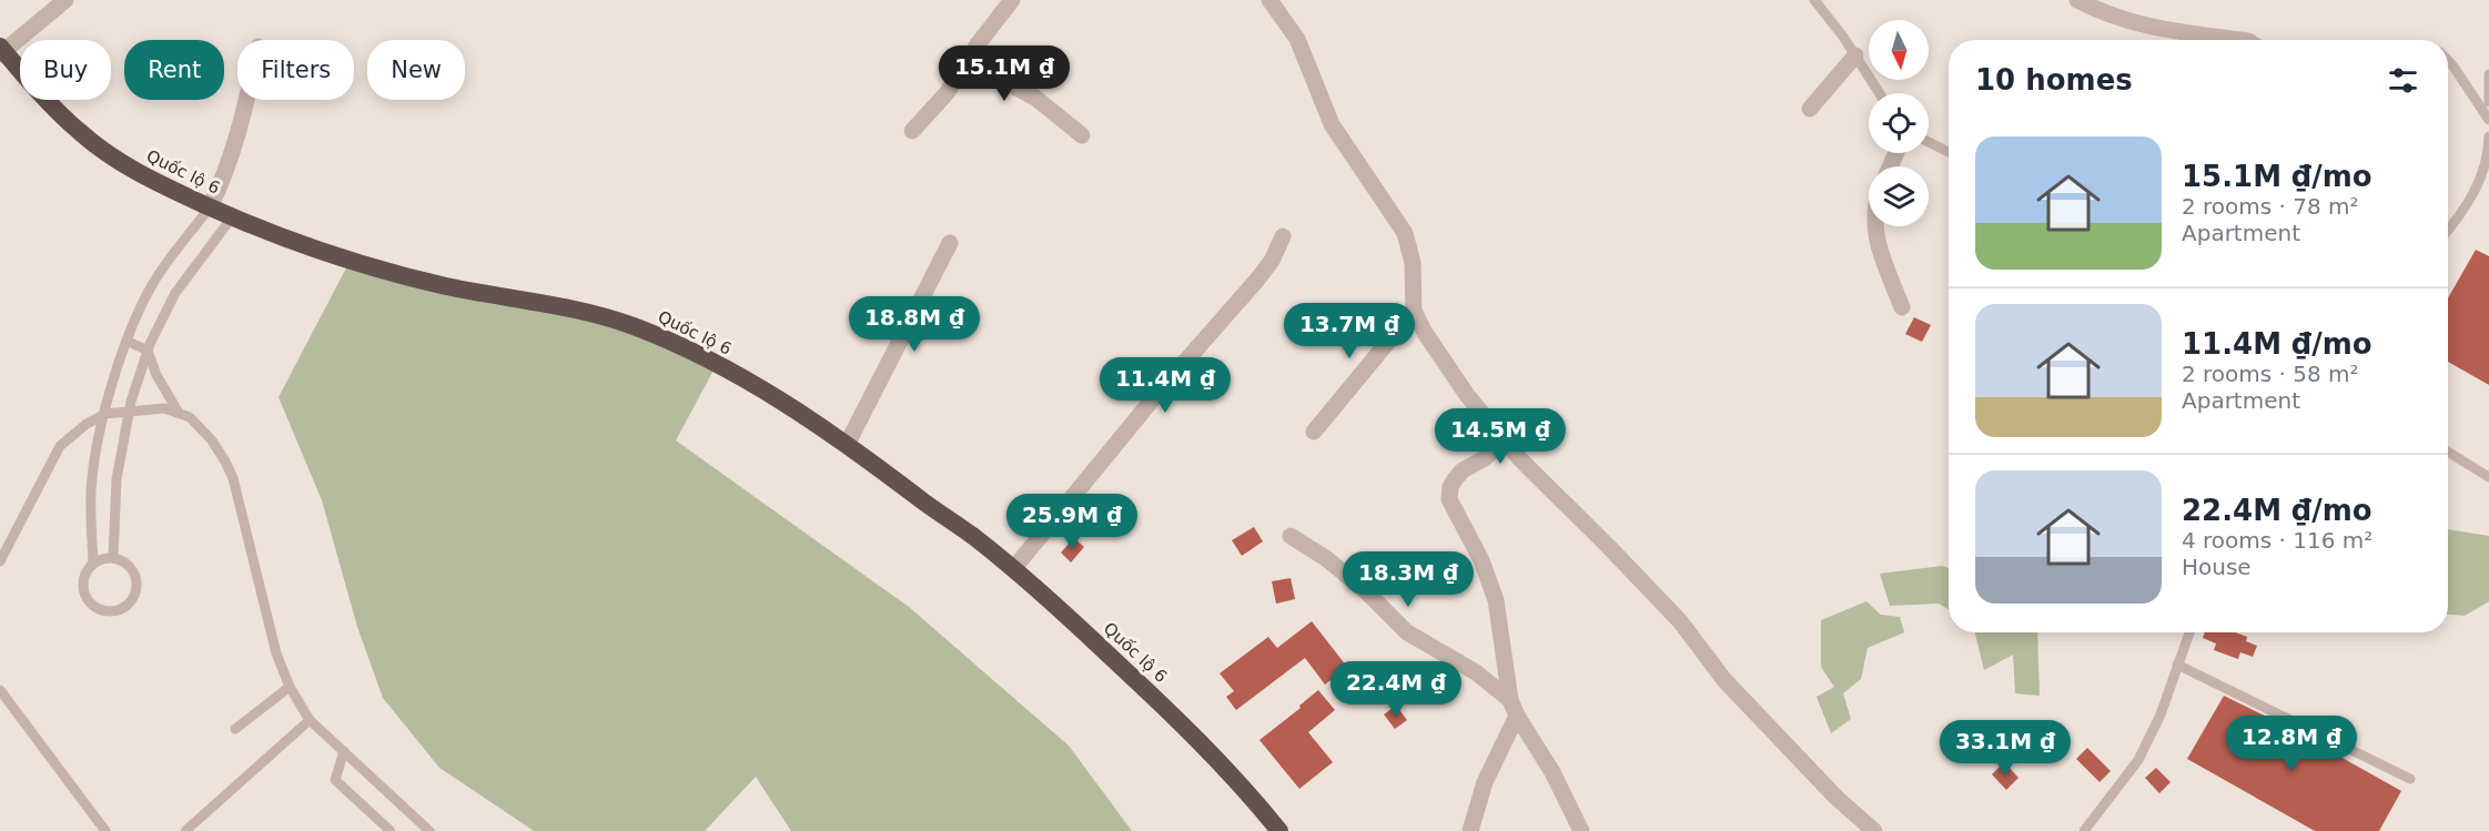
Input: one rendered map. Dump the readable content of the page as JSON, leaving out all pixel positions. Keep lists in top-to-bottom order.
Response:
{
  "streets": {
    "highway": ["Quốc lộ 6"]
  },
  "north": "bottom",
  "page": {
    "chip": [
      "Buy",
      "Rent",
      "Filters",
      "New"
    ],
    "heading": "10 homes",
    "price": [
      "15.1M ₫",
      "18.8M ₫",
      "13.7M ₫",
      "11.4M ₫",
      "14.5M ₫",
      "25.9M ₫",
      "18.3M ₫",
      "22.4M ₫",
      "12.8M ₫",
      "33.1M ₫"
    ],
    "list": [
      {
        "name": "15.1M ₫/mo",
        "note": "2 rooms · 78 m² · Apartment"
      },
      {
        "name": "11.4M ₫/mo",
        "note": "2 rooms · 58 m² · Apartment"
      },
      {
        "name": "22.4M ₫/mo",
        "note": "4 rooms · 116 m² · House"
      }
    ]
  }
}
